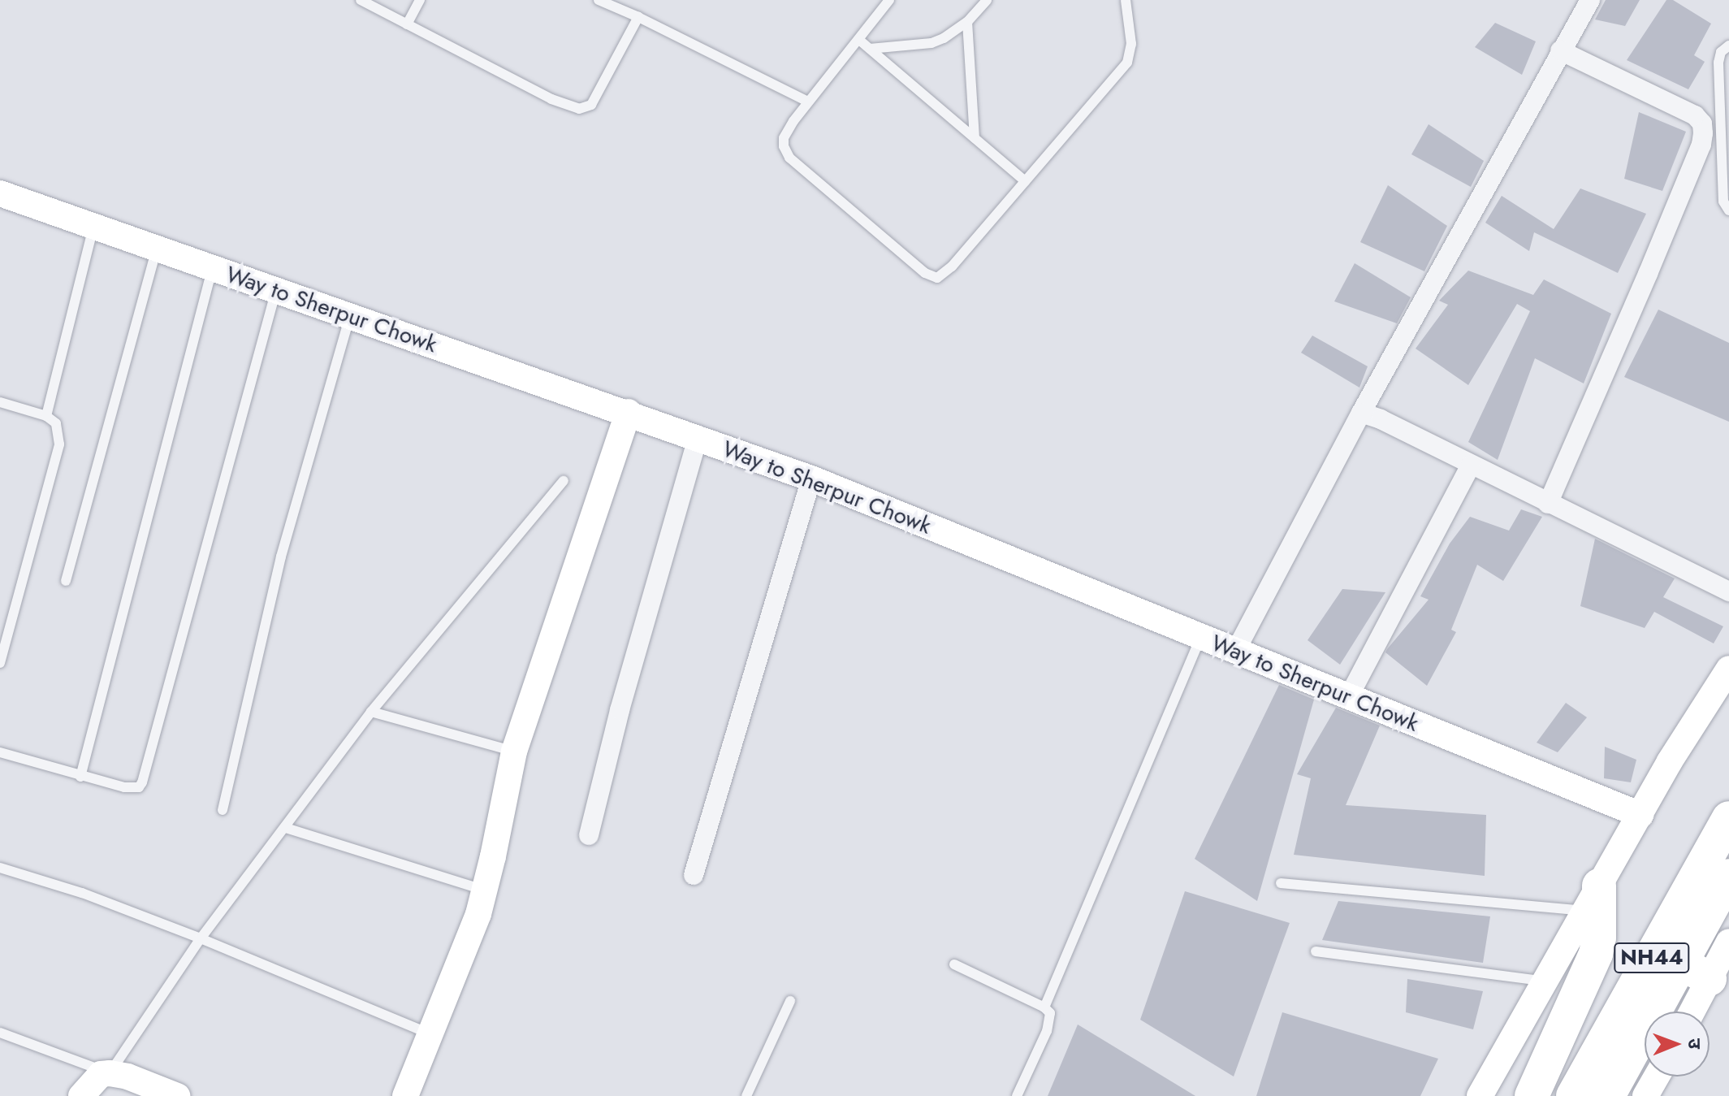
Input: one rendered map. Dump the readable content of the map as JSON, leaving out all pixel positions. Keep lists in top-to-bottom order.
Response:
{
  "streets": {
    "highway": ["NH44"],
    "street": ["Way to Sherpur Chowk"]
  },
  "north": "right"
}
